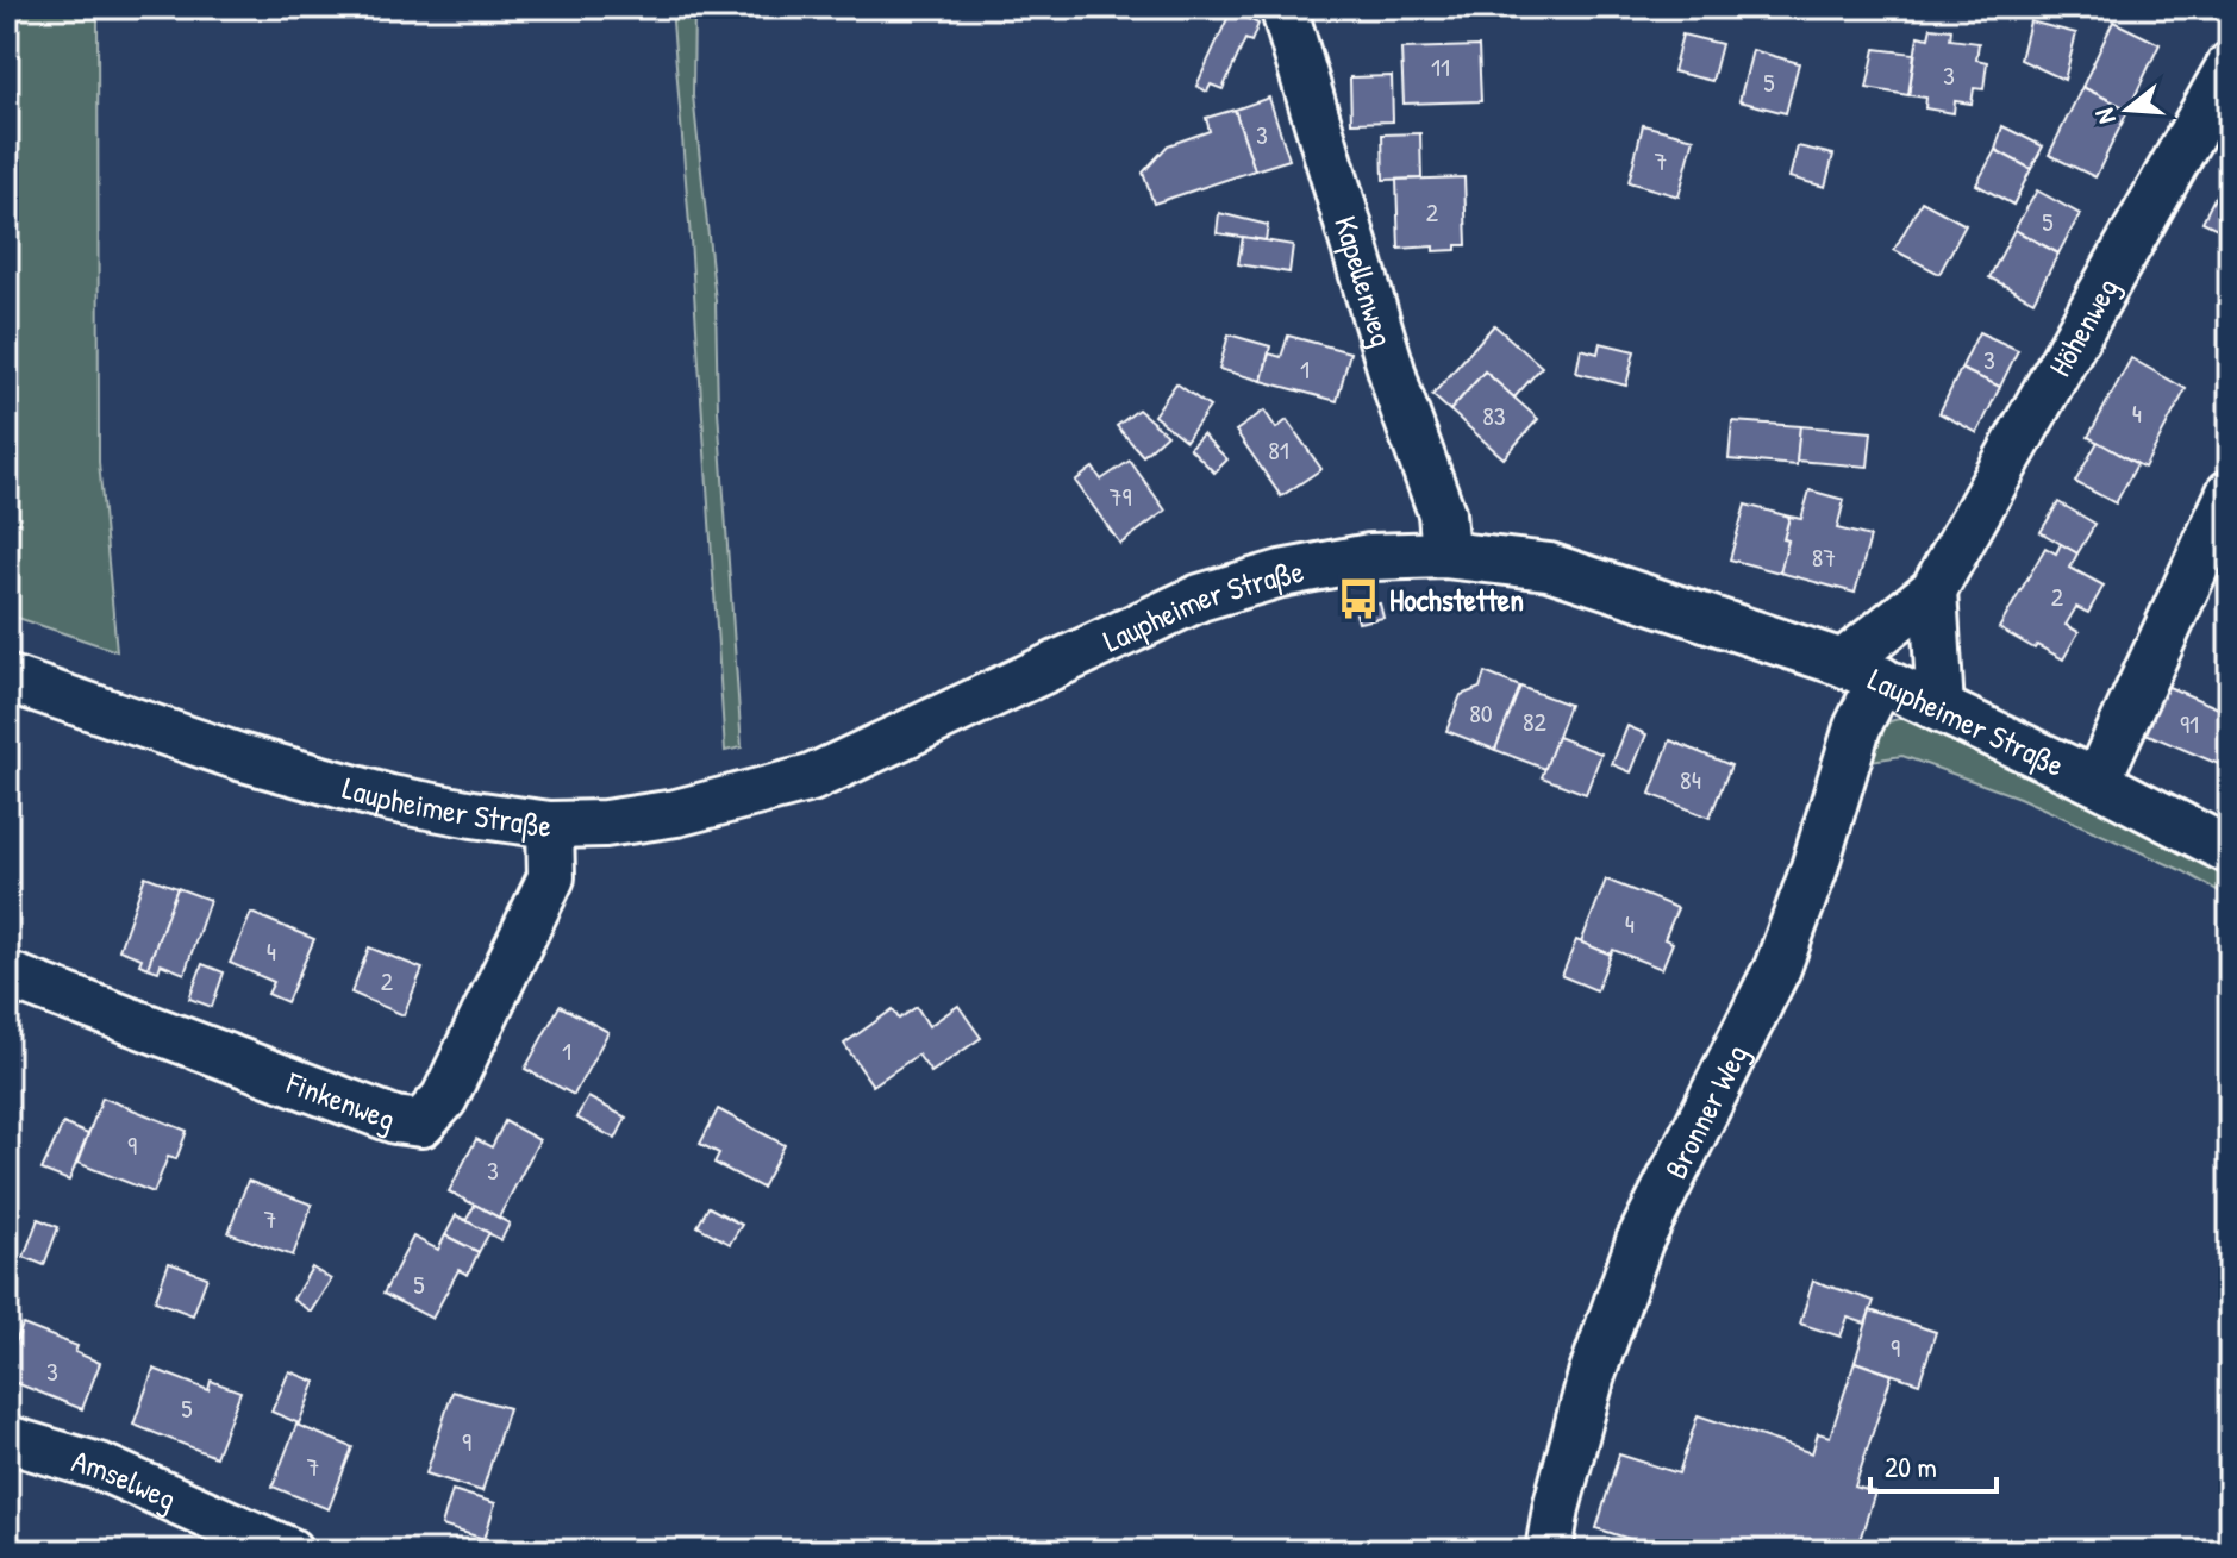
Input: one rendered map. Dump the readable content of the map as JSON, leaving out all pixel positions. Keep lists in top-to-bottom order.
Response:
{
  "streets": {
    "street": [
      "Kapellenweg",
      "Höhenweg",
      "Laupheimer Straße",
      "Finkenweg",
      "Bronner Weg",
      "Amselweg"
    ]
  },
  "crossings": [
    ["Kapellenweg", "Laupheimer Straße"],
    ["Höhenweg", "Laupheimer Straße"],
    ["Höhenweg", "Bronner Weg"],
    ["Laupheimer Straße", "Finkenweg"],
    ["Laupheimer Straße", "Bronner Weg"]
  ],
  "places": {
    "bus stop": ["Hochstetten"]
  },
  "house_numbers": [
    "11",
    "3",
    "5",
    "3",
    "7",
    "2",
    "5",
    "3",
    "1",
    "4",
    "83",
    "81",
    "79",
    "87",
    "2",
    "80",
    "82",
    "91",
    "84",
    "4",
    "4",
    "2",
    "1",
    "9",
    "3",
    "7",
    "5",
    "9",
    "3",
    "5",
    "9",
    "7"
  ],
  "scale_bar": "20 m",
  "north": "left"
}
